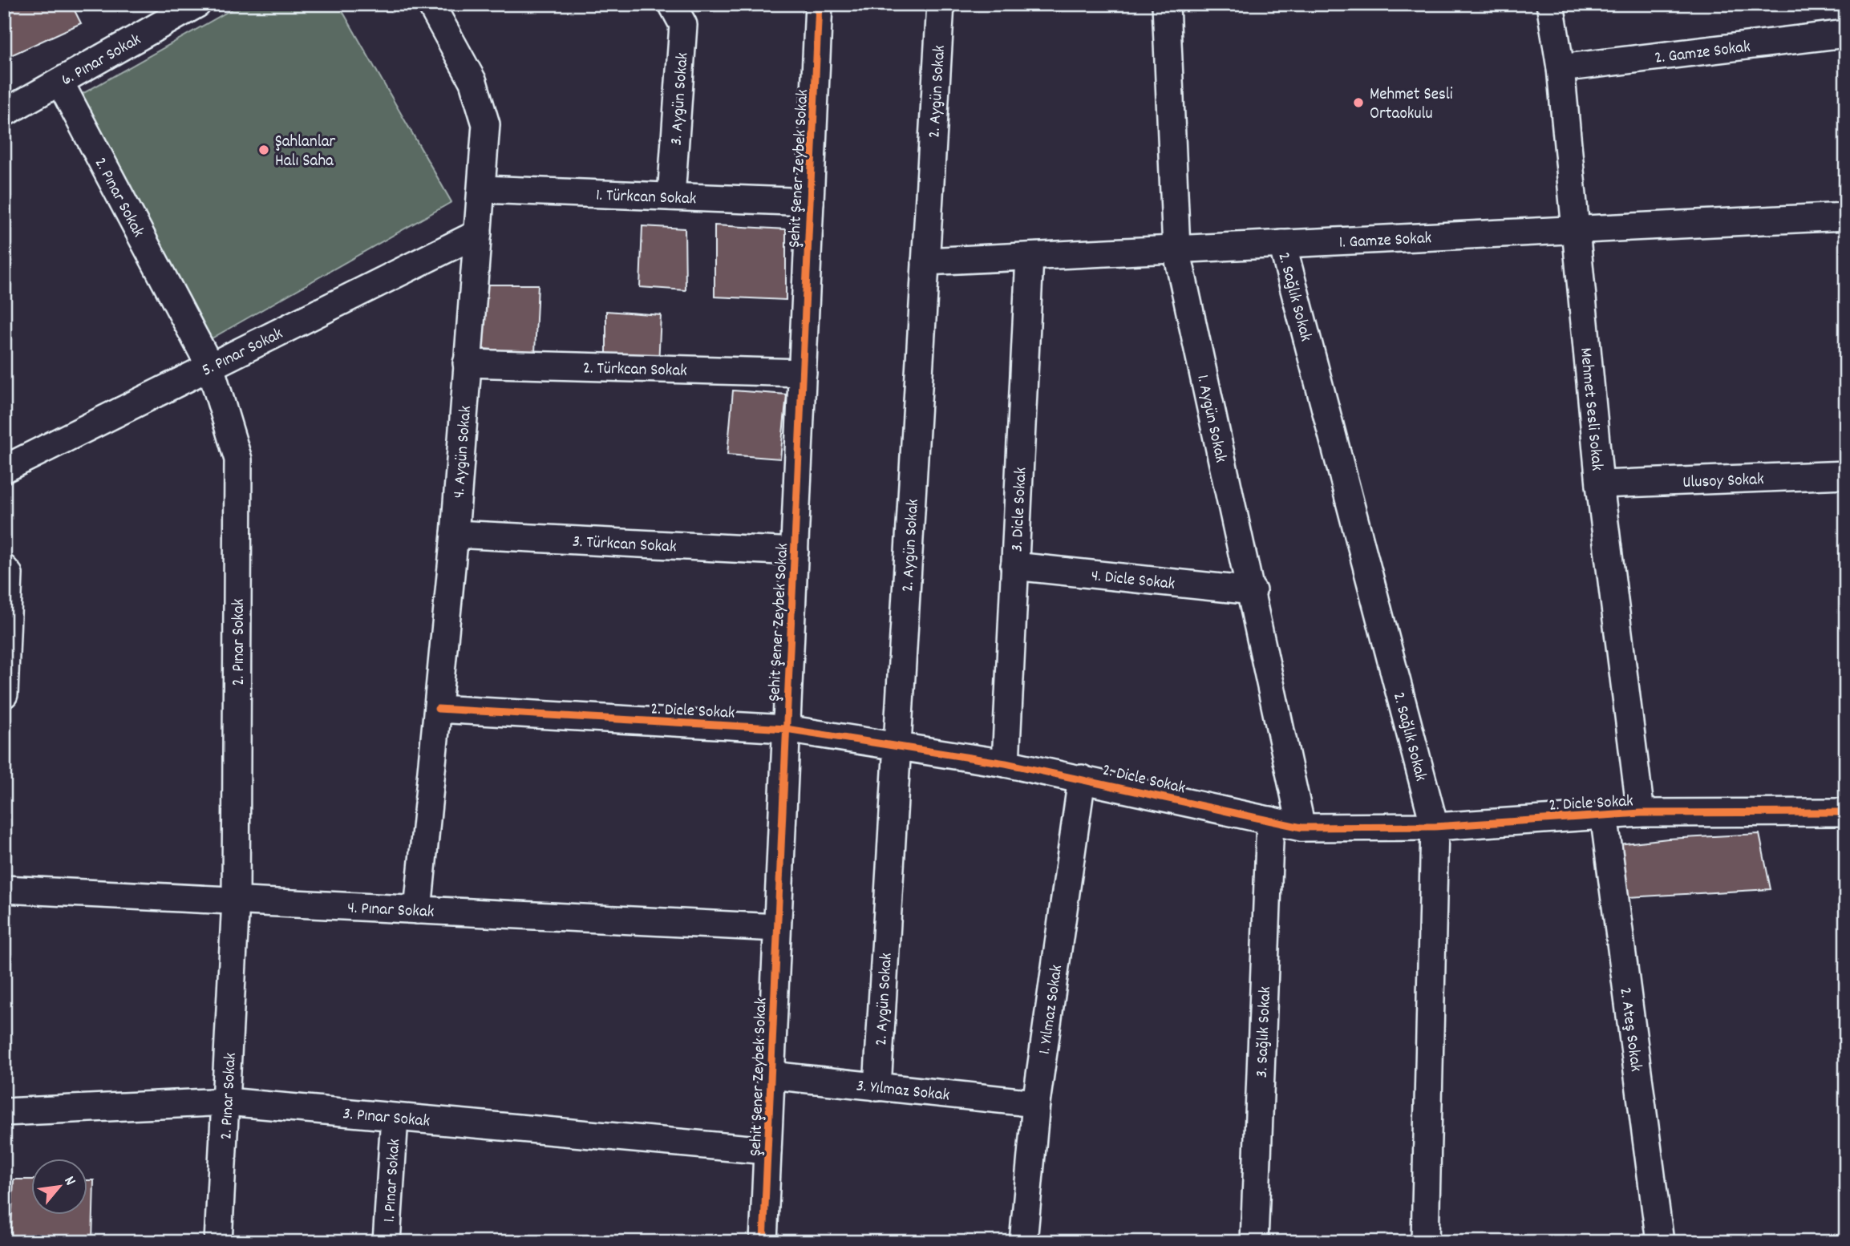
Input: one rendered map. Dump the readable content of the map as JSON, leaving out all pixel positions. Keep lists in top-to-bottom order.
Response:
{
  "streets": {
    "street": [
      "2. Gamze Sokak",
      "6. Pınar Sokak",
      "2. Aygün Sokak",
      "3. Aygün Sokak",
      "Şehit Şener Zeybek Sokak",
      "1. Türkcan Sokak",
      "2. Pınar Sokak",
      "1. Gamze Sokak",
      "2. Sağlık Sokak",
      "5. Pınar Sokak",
      "2. Türkcan Sokak",
      "Mehmet Sesli Sokak",
      "1. Aygün Sokak",
      "4. Aygün Sokak",
      "Ulusoy Sokak",
      "3. Dicle Sokak",
      "3. Türkcan Sokak",
      "4. Dicle Sokak",
      "2. Dicle Sokak",
      "4. Pınar Sokak",
      "1. Yılmaz Sokak",
      "2. Ateş Sokak",
      "3. Sağlık Sokak",
      "3. Yılmaz Sokak",
      "3. Pınar Sokak",
      "1. Pınar Sokak"
    ]
  },
  "crossings": [
    ["2. Gamze Sokak", "Mehmet Sesli Sokak"],
    ["6. Pınar Sokak", "2. Pınar Sokak"],
    ["2. Aygün Sokak", "1. Gamze Sokak"],
    ["2. Aygün Sokak", "2. Dicle Sokak"],
    ["2. Aygün Sokak", "3. Yılmaz Sokak"],
    ["3. Aygün Sokak", "1. Türkcan Sokak"],
    ["Şehit Şener Zeybek Sokak", "1. Türkcan Sokak"],
    ["Şehit Şener Zeybek Sokak", "2. Türkcan Sokak"],
    ["Şehit Şener Zeybek Sokak", "3. Türkcan Sokak"],
    ["Şehit Şener Zeybek Sokak", "2. Dicle Sokak"],
    ["Şehit Şener Zeybek Sokak", "4. Pınar Sokak"],
    ["Şehit Şener Zeybek Sokak", "3. Yılmaz Sokak"],
    ["Şehit Şener Zeybek Sokak", "3. Pınar Sokak"],
    ["1. Türkcan Sokak", "4. Aygün Sokak"],
    ["2. Pınar Sokak", "5. Pınar Sokak"],
    ["2. Pınar Sokak", "4. Pınar Sokak"],
    ["2. Pınar Sokak", "3. Pınar Sokak"],
    ["1. Gamze Sokak", "2. Sağlık Sokak"],
    ["1. Gamze Sokak", "Mehmet Sesli Sokak"],
    ["1. Gamze Sokak", "1. Aygün Sokak"],
    ["1. Gamze Sokak", "3. Dicle Sokak"],
    ["2. Sağlık Sokak", "2. Dicle Sokak"],
    ["5. Pınar Sokak", "4. Aygün Sokak"],
    ["2. Türkcan Sokak", "4. Aygün Sokak"],
    ["Mehmet Sesli Sokak", "Ulusoy Sokak"],
    ["Mehmet Sesli Sokak", "2. Dicle Sokak"],
    ["1. Aygün Sokak", "4. Dicle Sokak"],
    ["1. Aygün Sokak", "2. Dicle Sokak"],
    ["4. Aygün Sokak", "3. Türkcan Sokak"],
    ["4. Aygün Sokak", "2. Dicle Sokak"],
    ["4. Aygün Sokak", "4. Pınar Sokak"],
    ["3. Dicle Sokak", "4. Dicle Sokak"],
    ["3. Dicle Sokak", "2. Dicle Sokak"],
    ["2. Dicle Sokak", "1. Yılmaz Sokak"],
    ["2. Dicle Sokak", "2. Ateş Sokak"],
    ["2. Dicle Sokak", "3. Sağlık Sokak"],
    ["1. Yılmaz Sokak", "3. Yılmaz Sokak"],
    ["3. Pınar Sokak", "1. Pınar Sokak"]
  ],
  "places": ["Mehmet Sesli Ortaokulu", "Şahlanlar Halı Saha"],
  "north": "top right"
}
